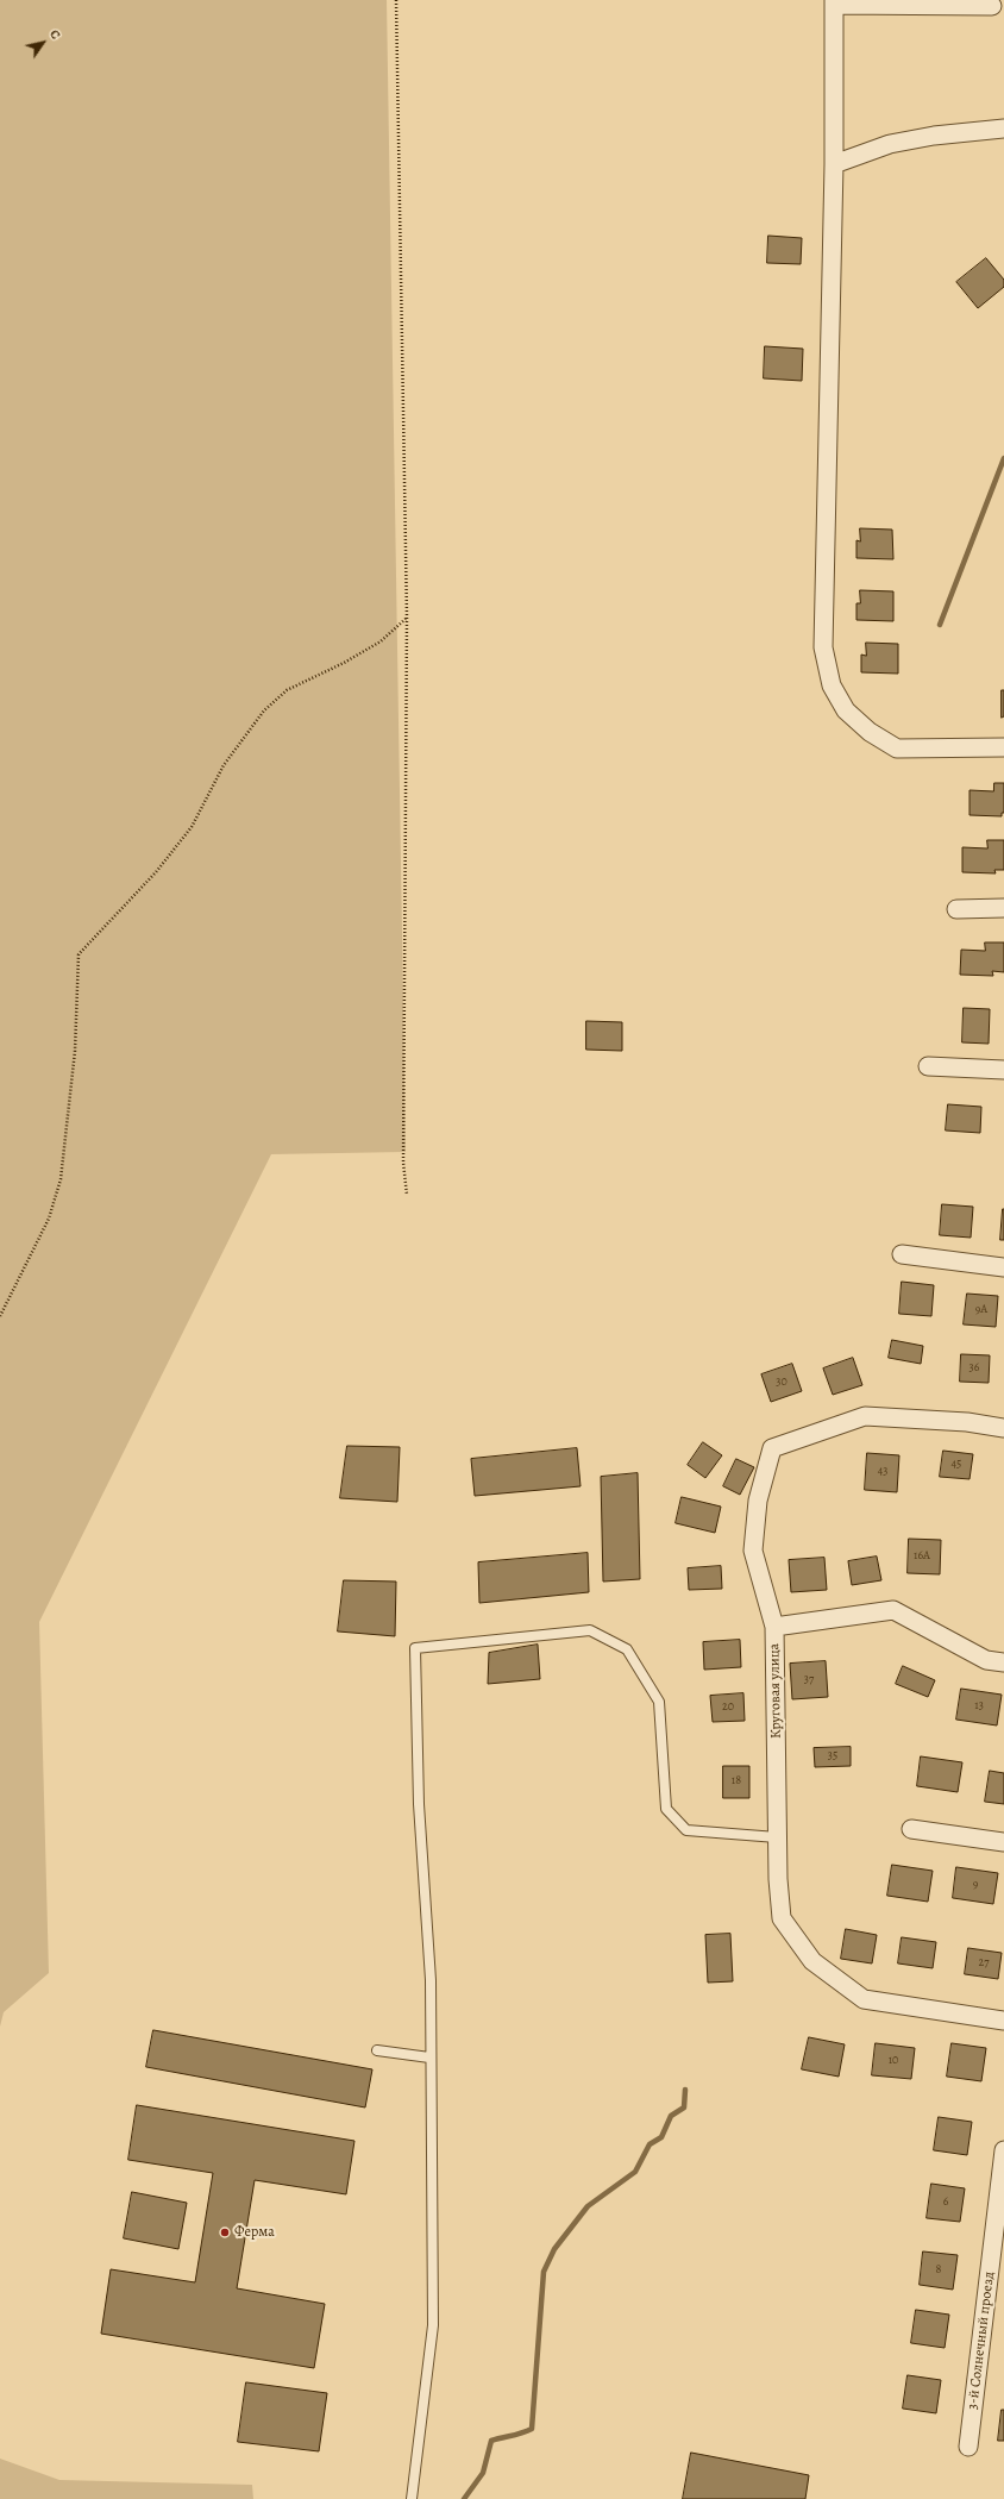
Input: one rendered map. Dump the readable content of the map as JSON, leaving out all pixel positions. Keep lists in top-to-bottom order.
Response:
{
  "streets": {
    "street": ["Круговая улица", "3-й Солнечный проезд"]
  },
  "places": ["Ферма"],
  "house_numbers": [
    "9А",
    "36",
    "30",
    "45",
    "43",
    "16А",
    "37",
    "13",
    "20",
    "35",
    "18",
    "9",
    "27",
    "10",
    "6",
    "8"
  ],
  "north": "top right"
}
